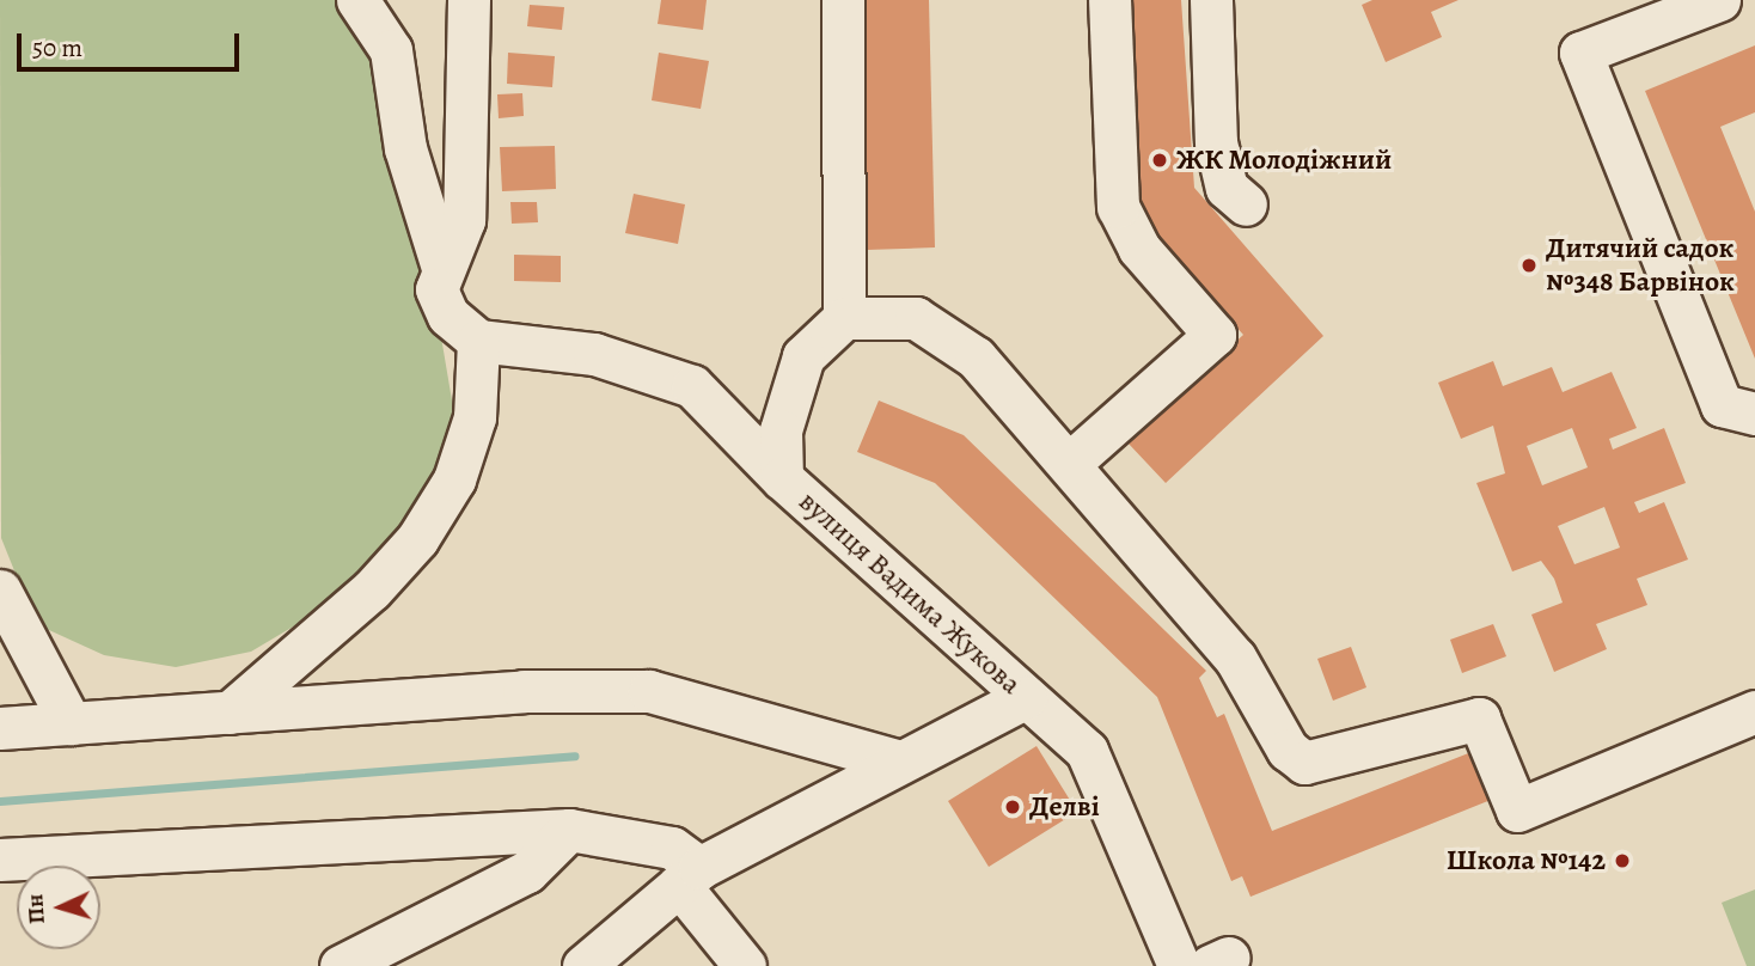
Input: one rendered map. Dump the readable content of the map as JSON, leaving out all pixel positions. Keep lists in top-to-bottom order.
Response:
{
  "streets": {
    "street": ["вулиця Вадима Жукова"]
  },
  "places": [
    "ЖК Молодіжний",
    "Дитячий садок №348 Барвінок",
    "Делві",
    "Школа №142"
  ],
  "scale_bar": "50 m",
  "north": "left"
}
